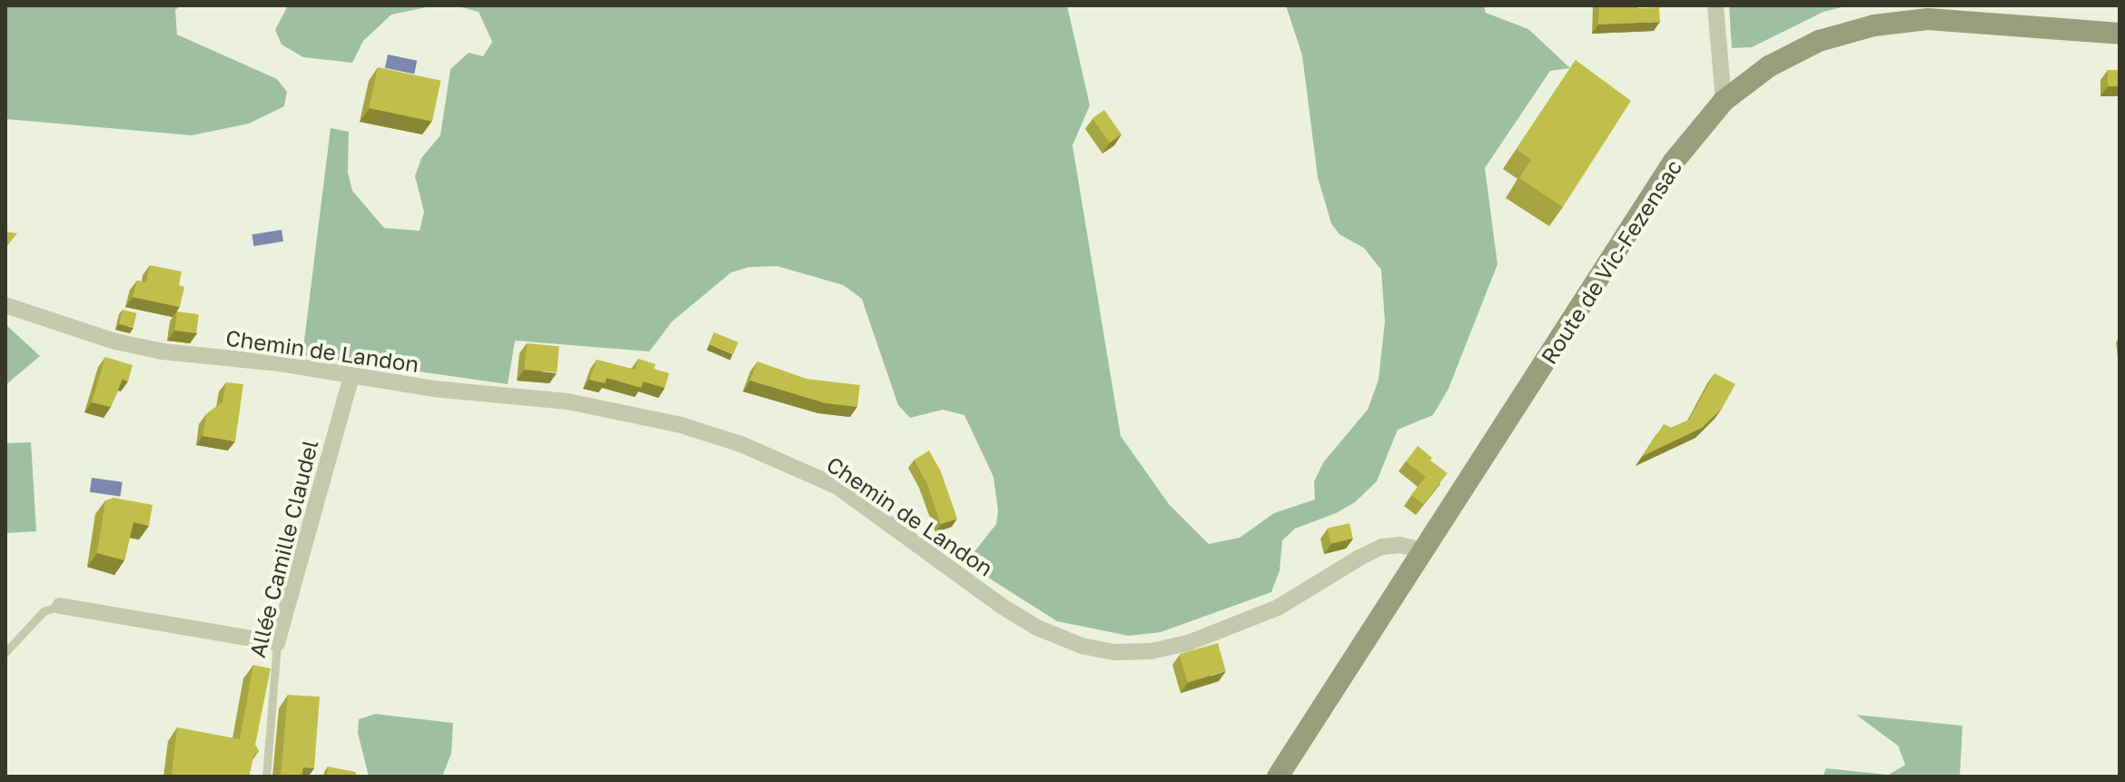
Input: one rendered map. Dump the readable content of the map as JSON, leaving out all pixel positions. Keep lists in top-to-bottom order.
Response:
{
  "streets": {
    "main road": ["Route de Vic-Fezensac"],
    "street": ["Chemin de Landon", "Allée Camille Claudel"]
  },
  "crossings": [
    ["Route de Vic-Fezensac", "Chemin de Landon"],
    ["Chemin de Landon", "Allée Camille Claudel"]
  ]
}
